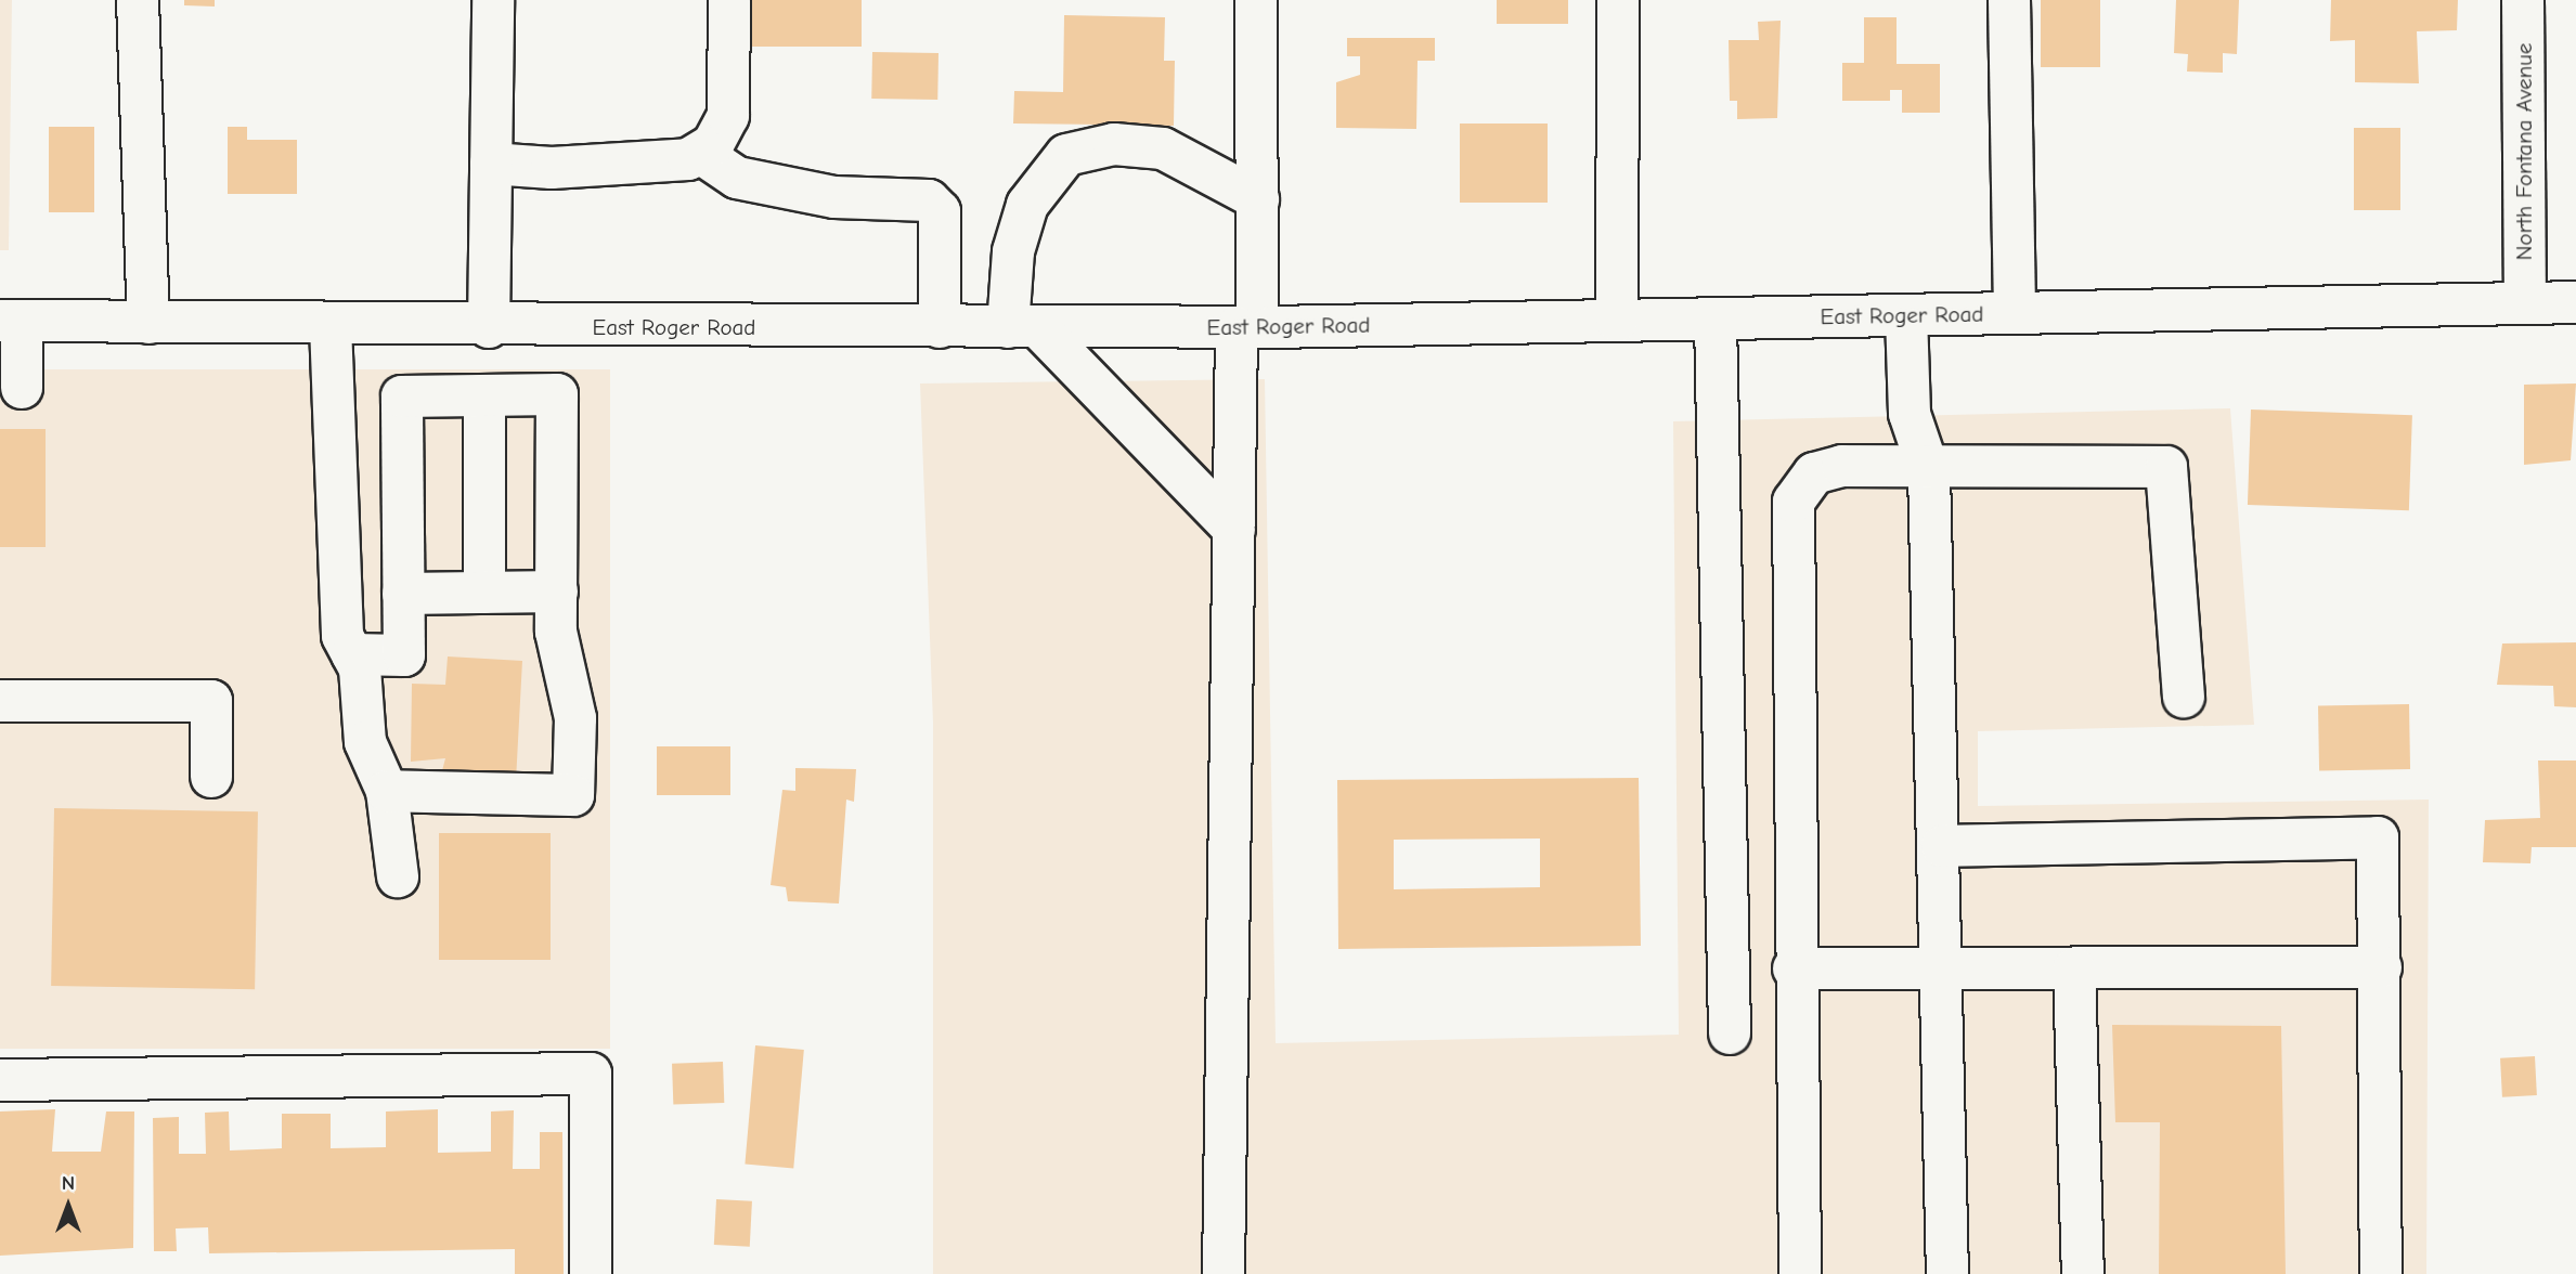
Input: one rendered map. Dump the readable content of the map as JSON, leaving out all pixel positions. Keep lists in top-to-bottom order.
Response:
{
  "streets": {
    "street": ["North Fontana Avenue", "East Roger Road"]
  },
  "crossings": [
    ["North Fontana Avenue", "East Roger Road"]
  ],
  "north": "top"
}
